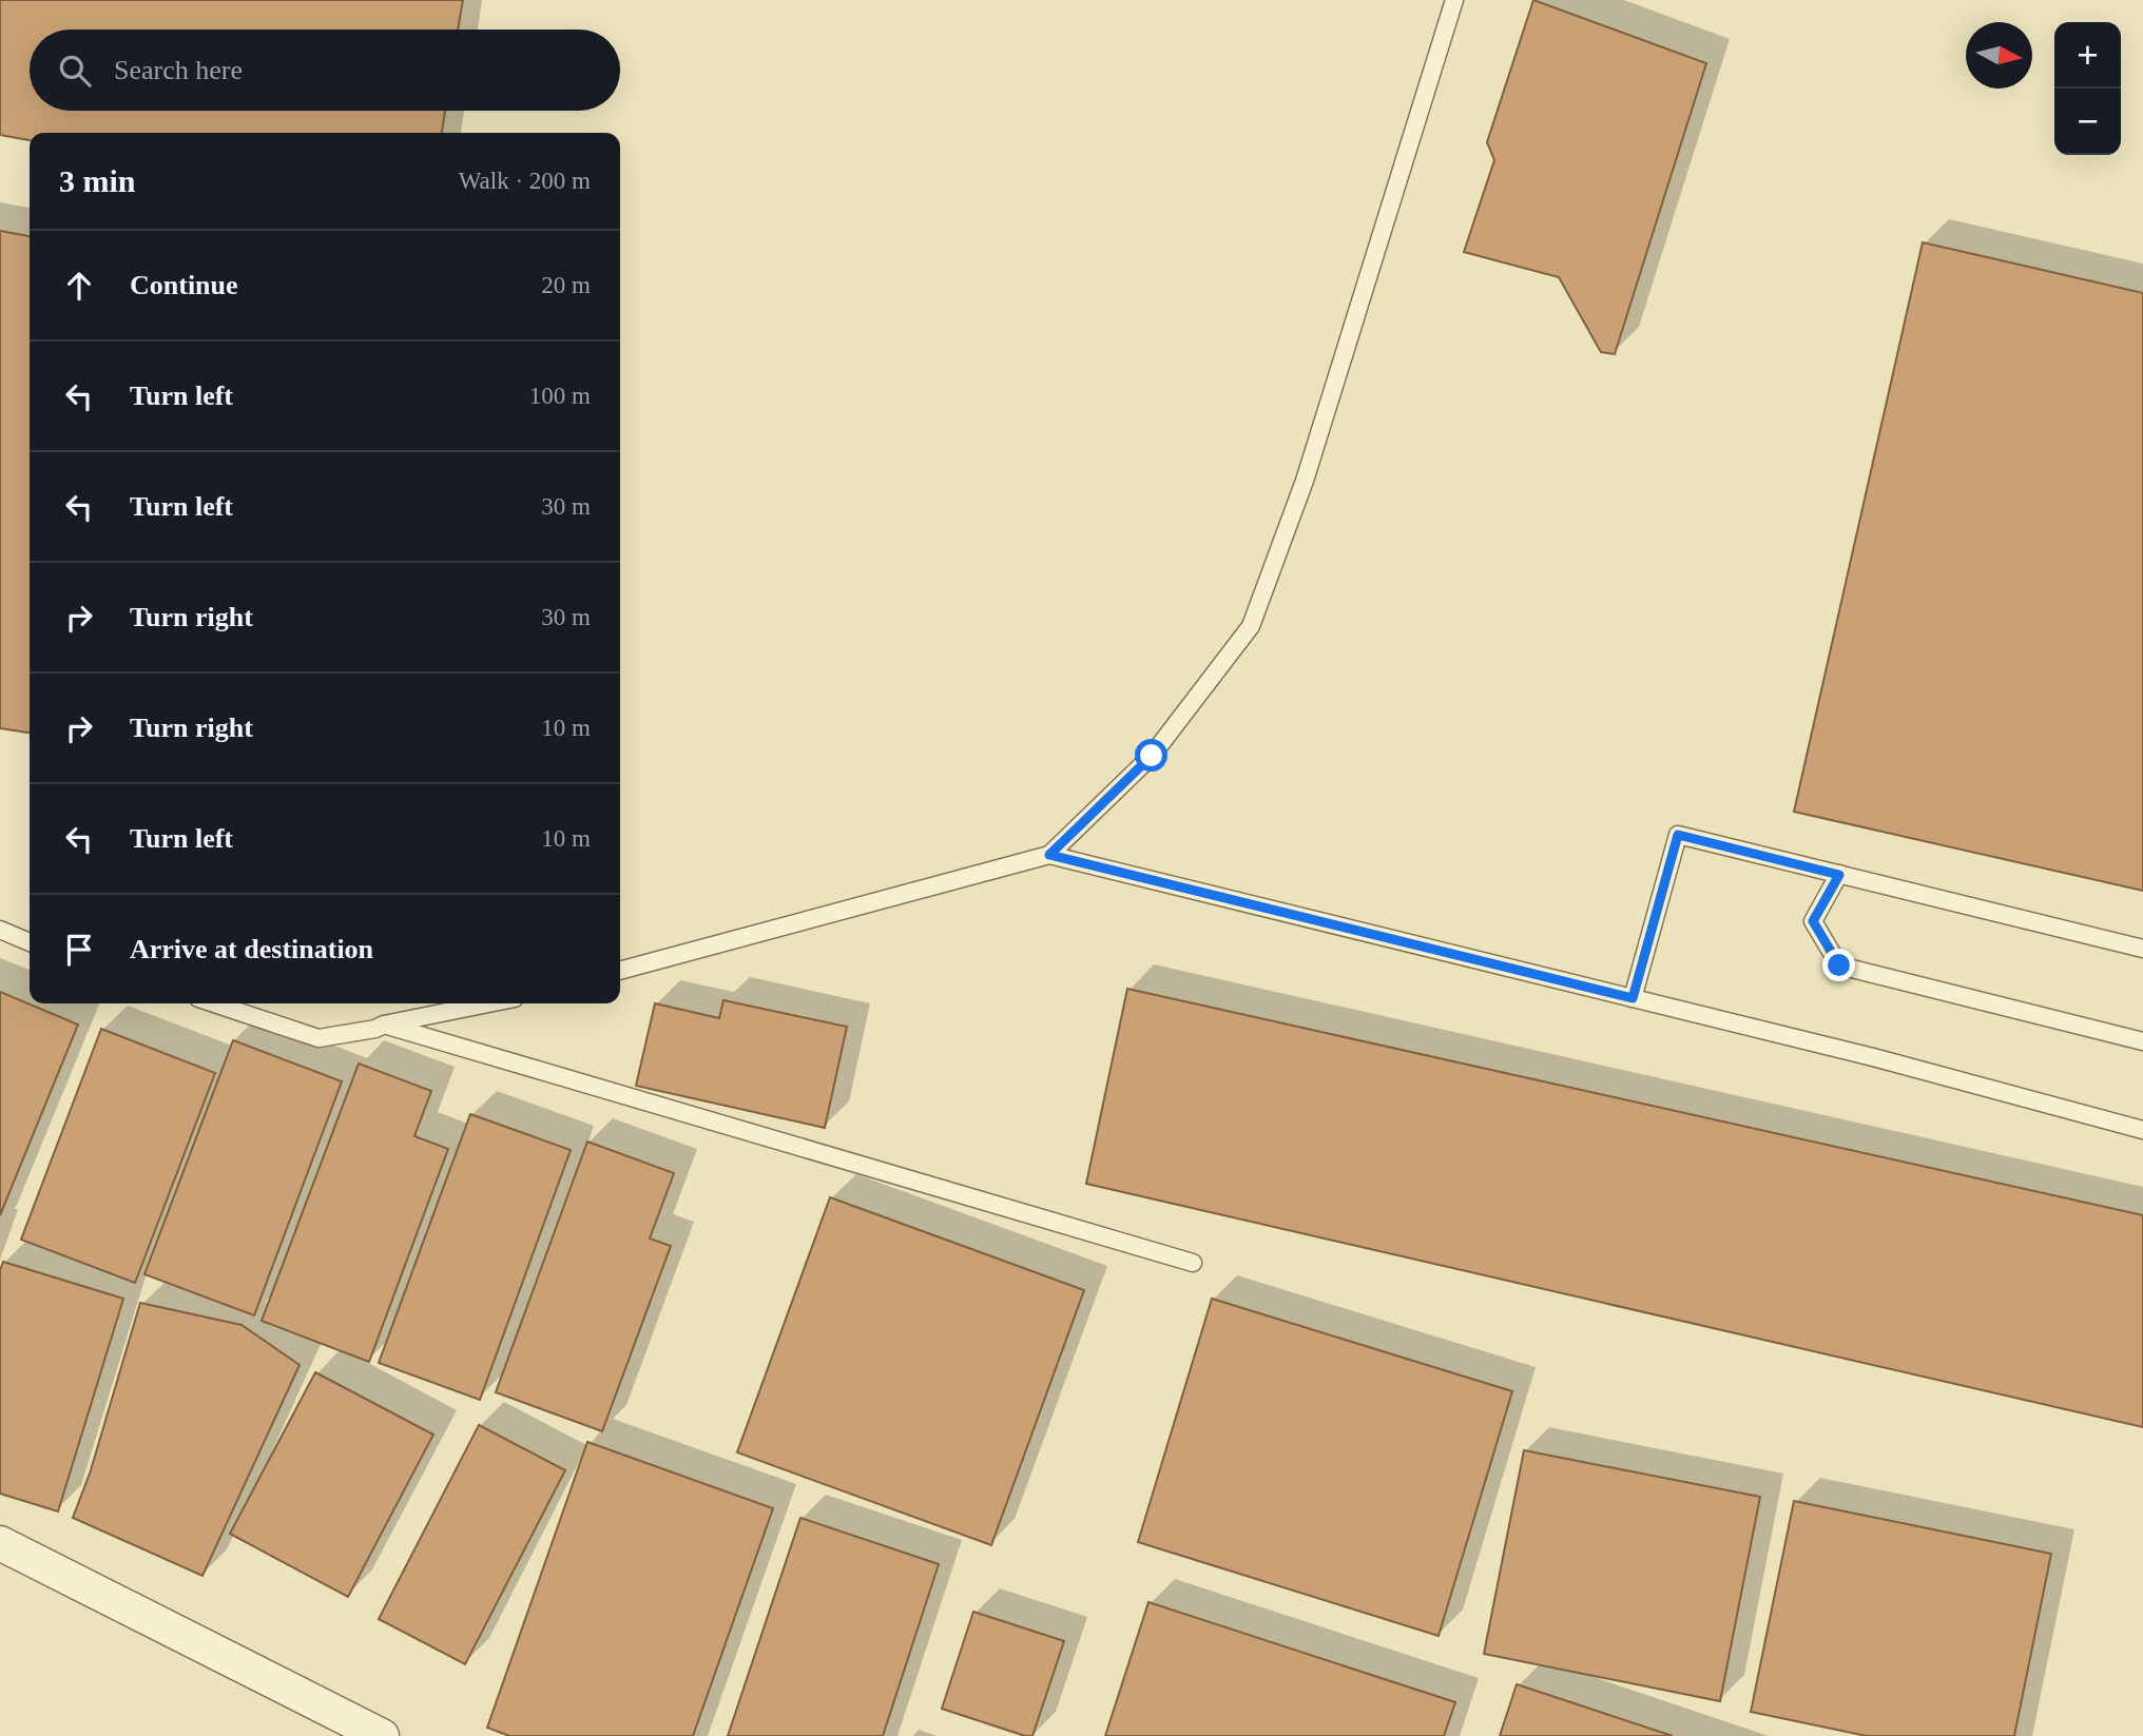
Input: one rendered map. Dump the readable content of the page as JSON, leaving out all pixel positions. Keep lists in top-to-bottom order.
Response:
{
  "north": "right",
  "page": {
    "map_buttons": ["+", "−"],
    "search": "Search here",
    "heading": ["3 min", "Walk · 200 m"],
    "list": [
      ["Continue", "20 m"],
      ["Turn left", "100 m"],
      ["Turn left", "30 m"],
      ["Turn right", "30 m"],
      ["Turn right", "10 m"],
      ["Turn left", "10 m"],
      "Arrive at destination"
    ]
  }
}
